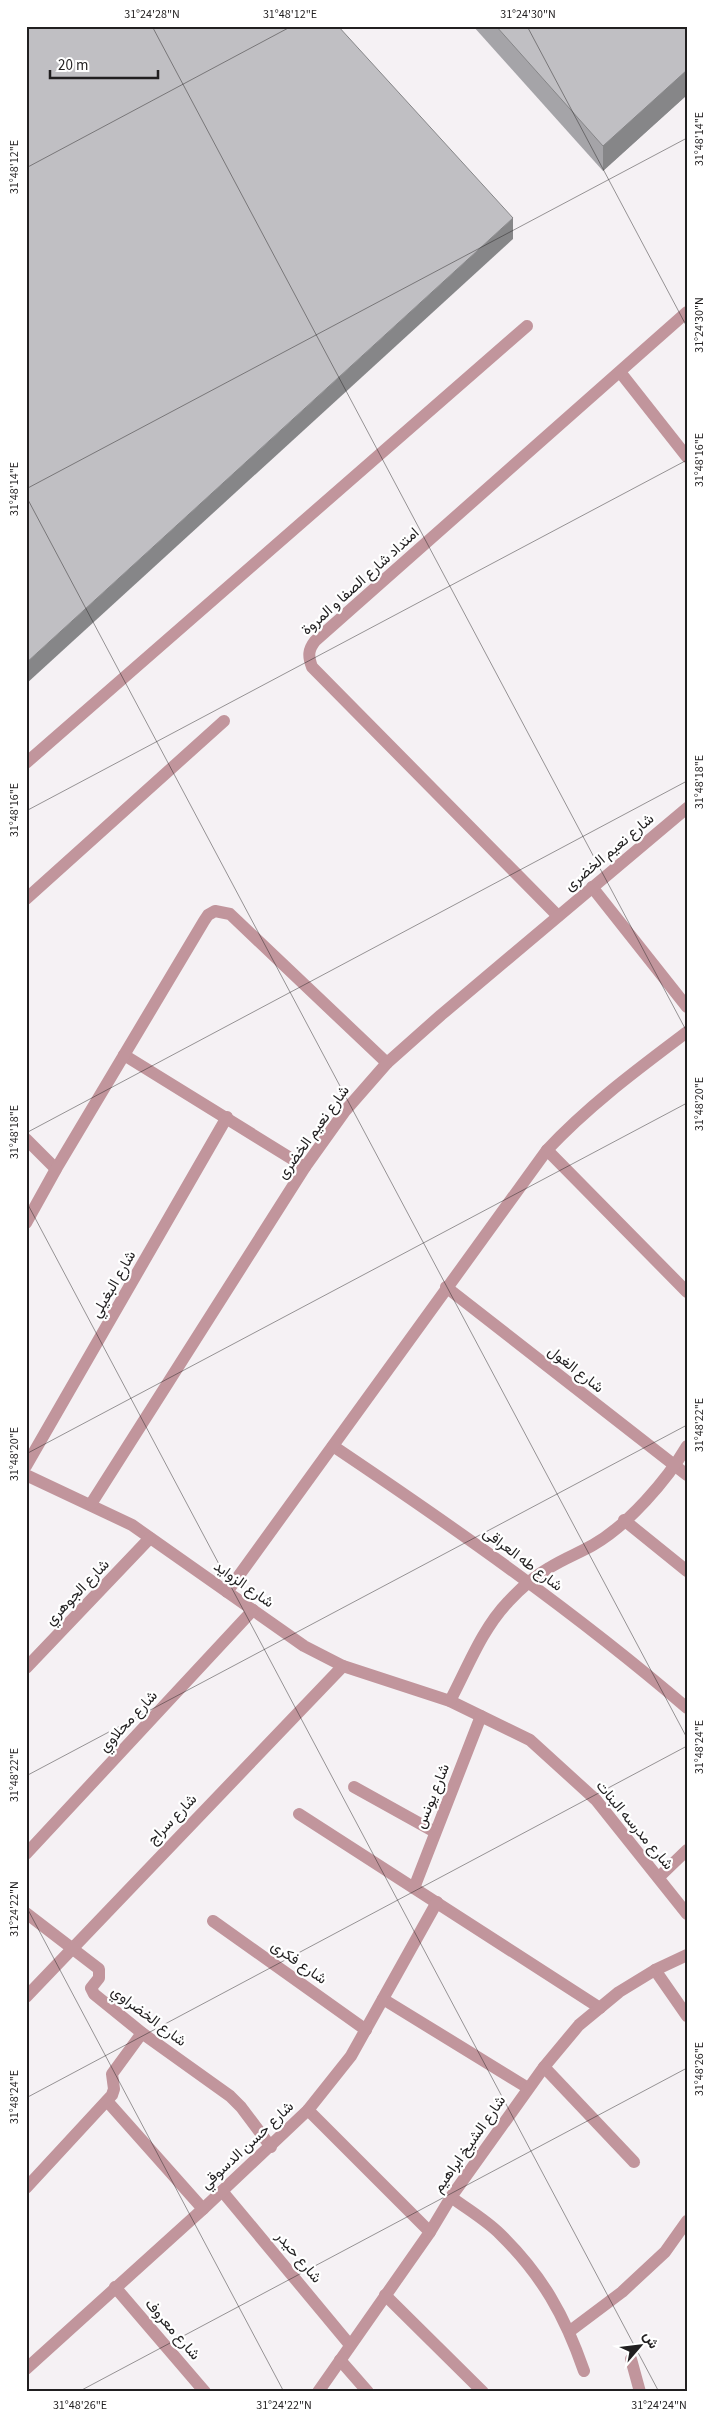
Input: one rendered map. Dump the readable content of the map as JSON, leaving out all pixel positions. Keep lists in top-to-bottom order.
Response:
{
  "streets": {
    "street": [
      "امتداد شارع الصفا و المروة",
      "شارع نعيم الخضرى",
      "شارع البغيلي",
      "شارع الغول",
      "شارع طه العراقى",
      "شارع الزوايد",
      "شارع الجوهري",
      "شارع محلاوي",
      "شارع يونس",
      "شارع سراج",
      "شارع مدرسه البنات",
      "شارع فكرى",
      "شارع الخضراوي",
      "شارع الشيخ ابراهيم",
      "شارع حسن الدسوقي",
      "شارع حيدر",
      "شارع معروف"
    ]
  },
  "crossings": [
    ["امتداد شارع الصفا و المروة", "شارع نعيم الخضرى"],
    ["شارع نعيم الخضرى", "شارع الزوايد"],
    ["شارع الزوايد", "شارع الجوهري"],
    ["شارع الزوايد", "شارع محلاوي"],
    ["شارع الزوايد", "شارع سراج"],
    ["شارع الزوايد", "شارع مدرسه البنات"],
    ["شارع يونس", "شارع مدرسه البنات"],
    ["شارع سراج", "شارع الخضراوي"],
    ["شارع فكرى", "شارع حسن الدسوقي"],
    ["شارع الخضراوي", "شارع حسن الدسوقي"],
    ["شارع الشيخ ابراهيم", "شارع حيدر"],
    ["شارع حسن الدسوقي", "شارع حيدر"],
    ["شارع حسن الدسوقي", "شارع معروف"]
  ],
  "scale_bar": "20 m",
  "north": "top right",
  "coordinates": [
    "31°24'28\"N",
    "31°48'12\"E",
    "31°24'30\"N",
    "31°48'14\"E",
    "31°48'16\"E",
    "31°48'18\"E",
    "31°48'20\"E",
    "31°48'22\"E",
    "31°48'24\"E",
    "31°24'22\"N",
    "31°48'26\"E",
    "31°24'24\"N"
  ]
}
